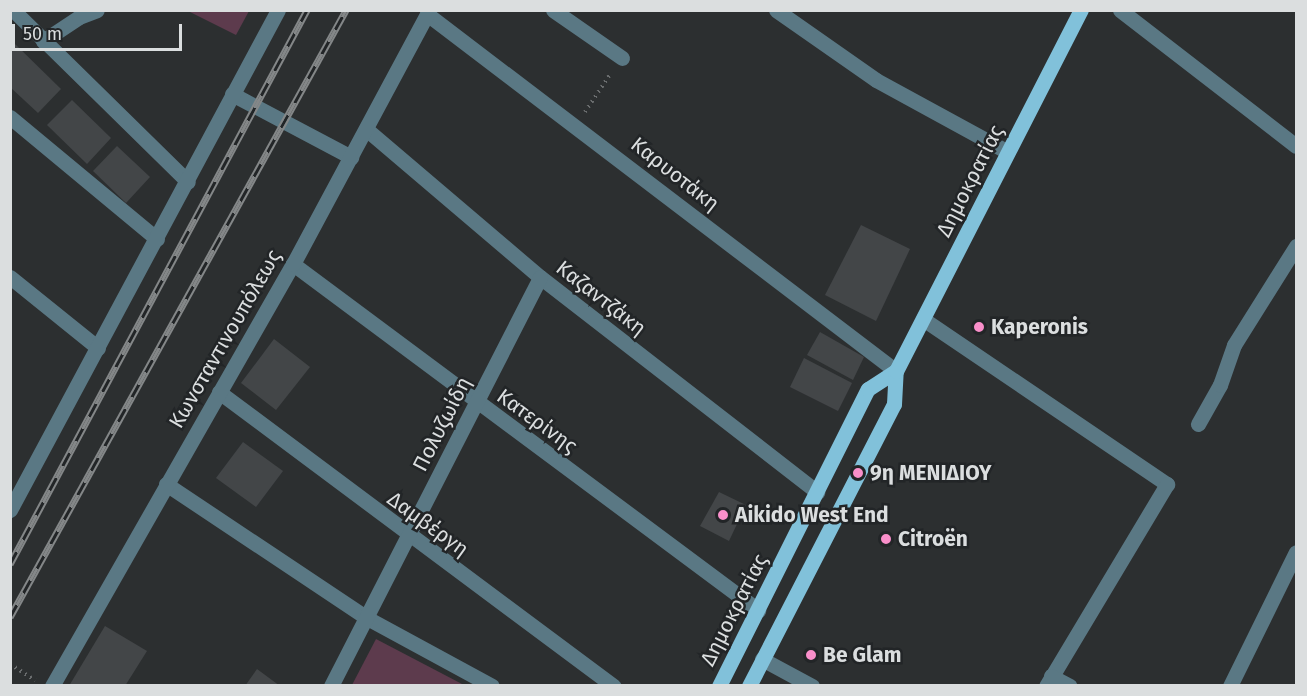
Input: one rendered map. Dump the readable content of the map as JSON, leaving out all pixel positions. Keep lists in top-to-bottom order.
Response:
{
  "streets": {
    "main road": ["Δημοκρατίας"],
    "street": [
      "Καρυοτάκη",
      "Καζαντζάκη",
      "Κωνσταντινουπόλεως",
      "Κατερίνης",
      "Πολυζωίδη",
      "Δαμβέργη"
    ]
  },
  "crossings": [
    ["Καρυοτάκη", "Δημοκρατίας"],
    ["Καρυοτάκη", "Κωνσταντινουπόλεως"],
    ["Δημοκρατίας", "Καζαντζάκη"],
    ["Δημοκρατίας", "Κατερίνης"],
    ["Καζαντζάκη", "Κωνσταντινουπόλεως"],
    ["Καζαντζάκη", "Πολυζωίδη"],
    ["Κωνσταντινουπόλεως", "Κατερίνης"],
    ["Κωνσταντινουπόλεως", "Δαμβέργη"],
    ["Κατερίνης", "Πολυζωίδη"],
    ["Πολυζωίδη", "Δαμβέργη"]
  ],
  "places": [
    "Kaperonis",
    "9η ΜΕΝΙΔΙΟΥ",
    "Aikido West End",
    "Citroën",
    "Be Glam"
  ],
  "scale_bar": "50 m"
}
